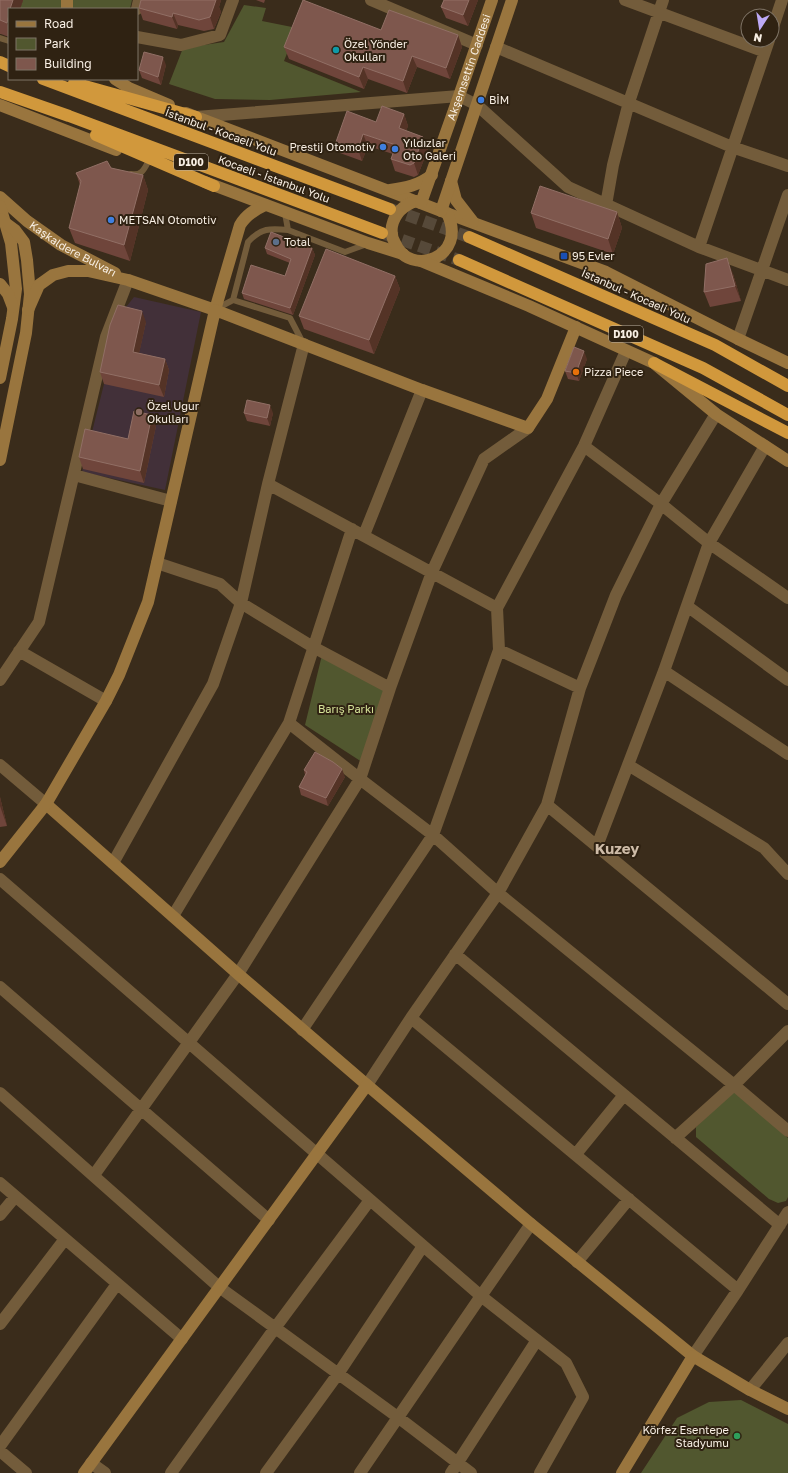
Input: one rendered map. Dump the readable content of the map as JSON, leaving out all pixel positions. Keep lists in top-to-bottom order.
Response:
{
  "streets": {
    "highway": ["İstanbul - Kocaeli Yolu", "D100", "Kocaeli - İstanbul Yolu"],
    "main road": ["Akşemsettin Caddesi", "Kaşkaldere Bulvarı"]
  },
  "districts": ["Kuzey"],
  "parks": ["Barış Parkı"],
  "places": {
    "other": [
      "Özel Yönder Okulları",
      "BİM",
      "Prestij Otomotiv",
      "Yıldızlar Oto Galeri",
      "METSAN Otomotiv",
      "Total",
      "Pizza Piece",
      "Özel Uğur Okulları",
      "Körfez Esentepe Stadyumu"
    ],
    "transit": ["95 Evler"]
  },
  "legend": ["Road", "Park", "Building"],
  "north": "bottom"
}
